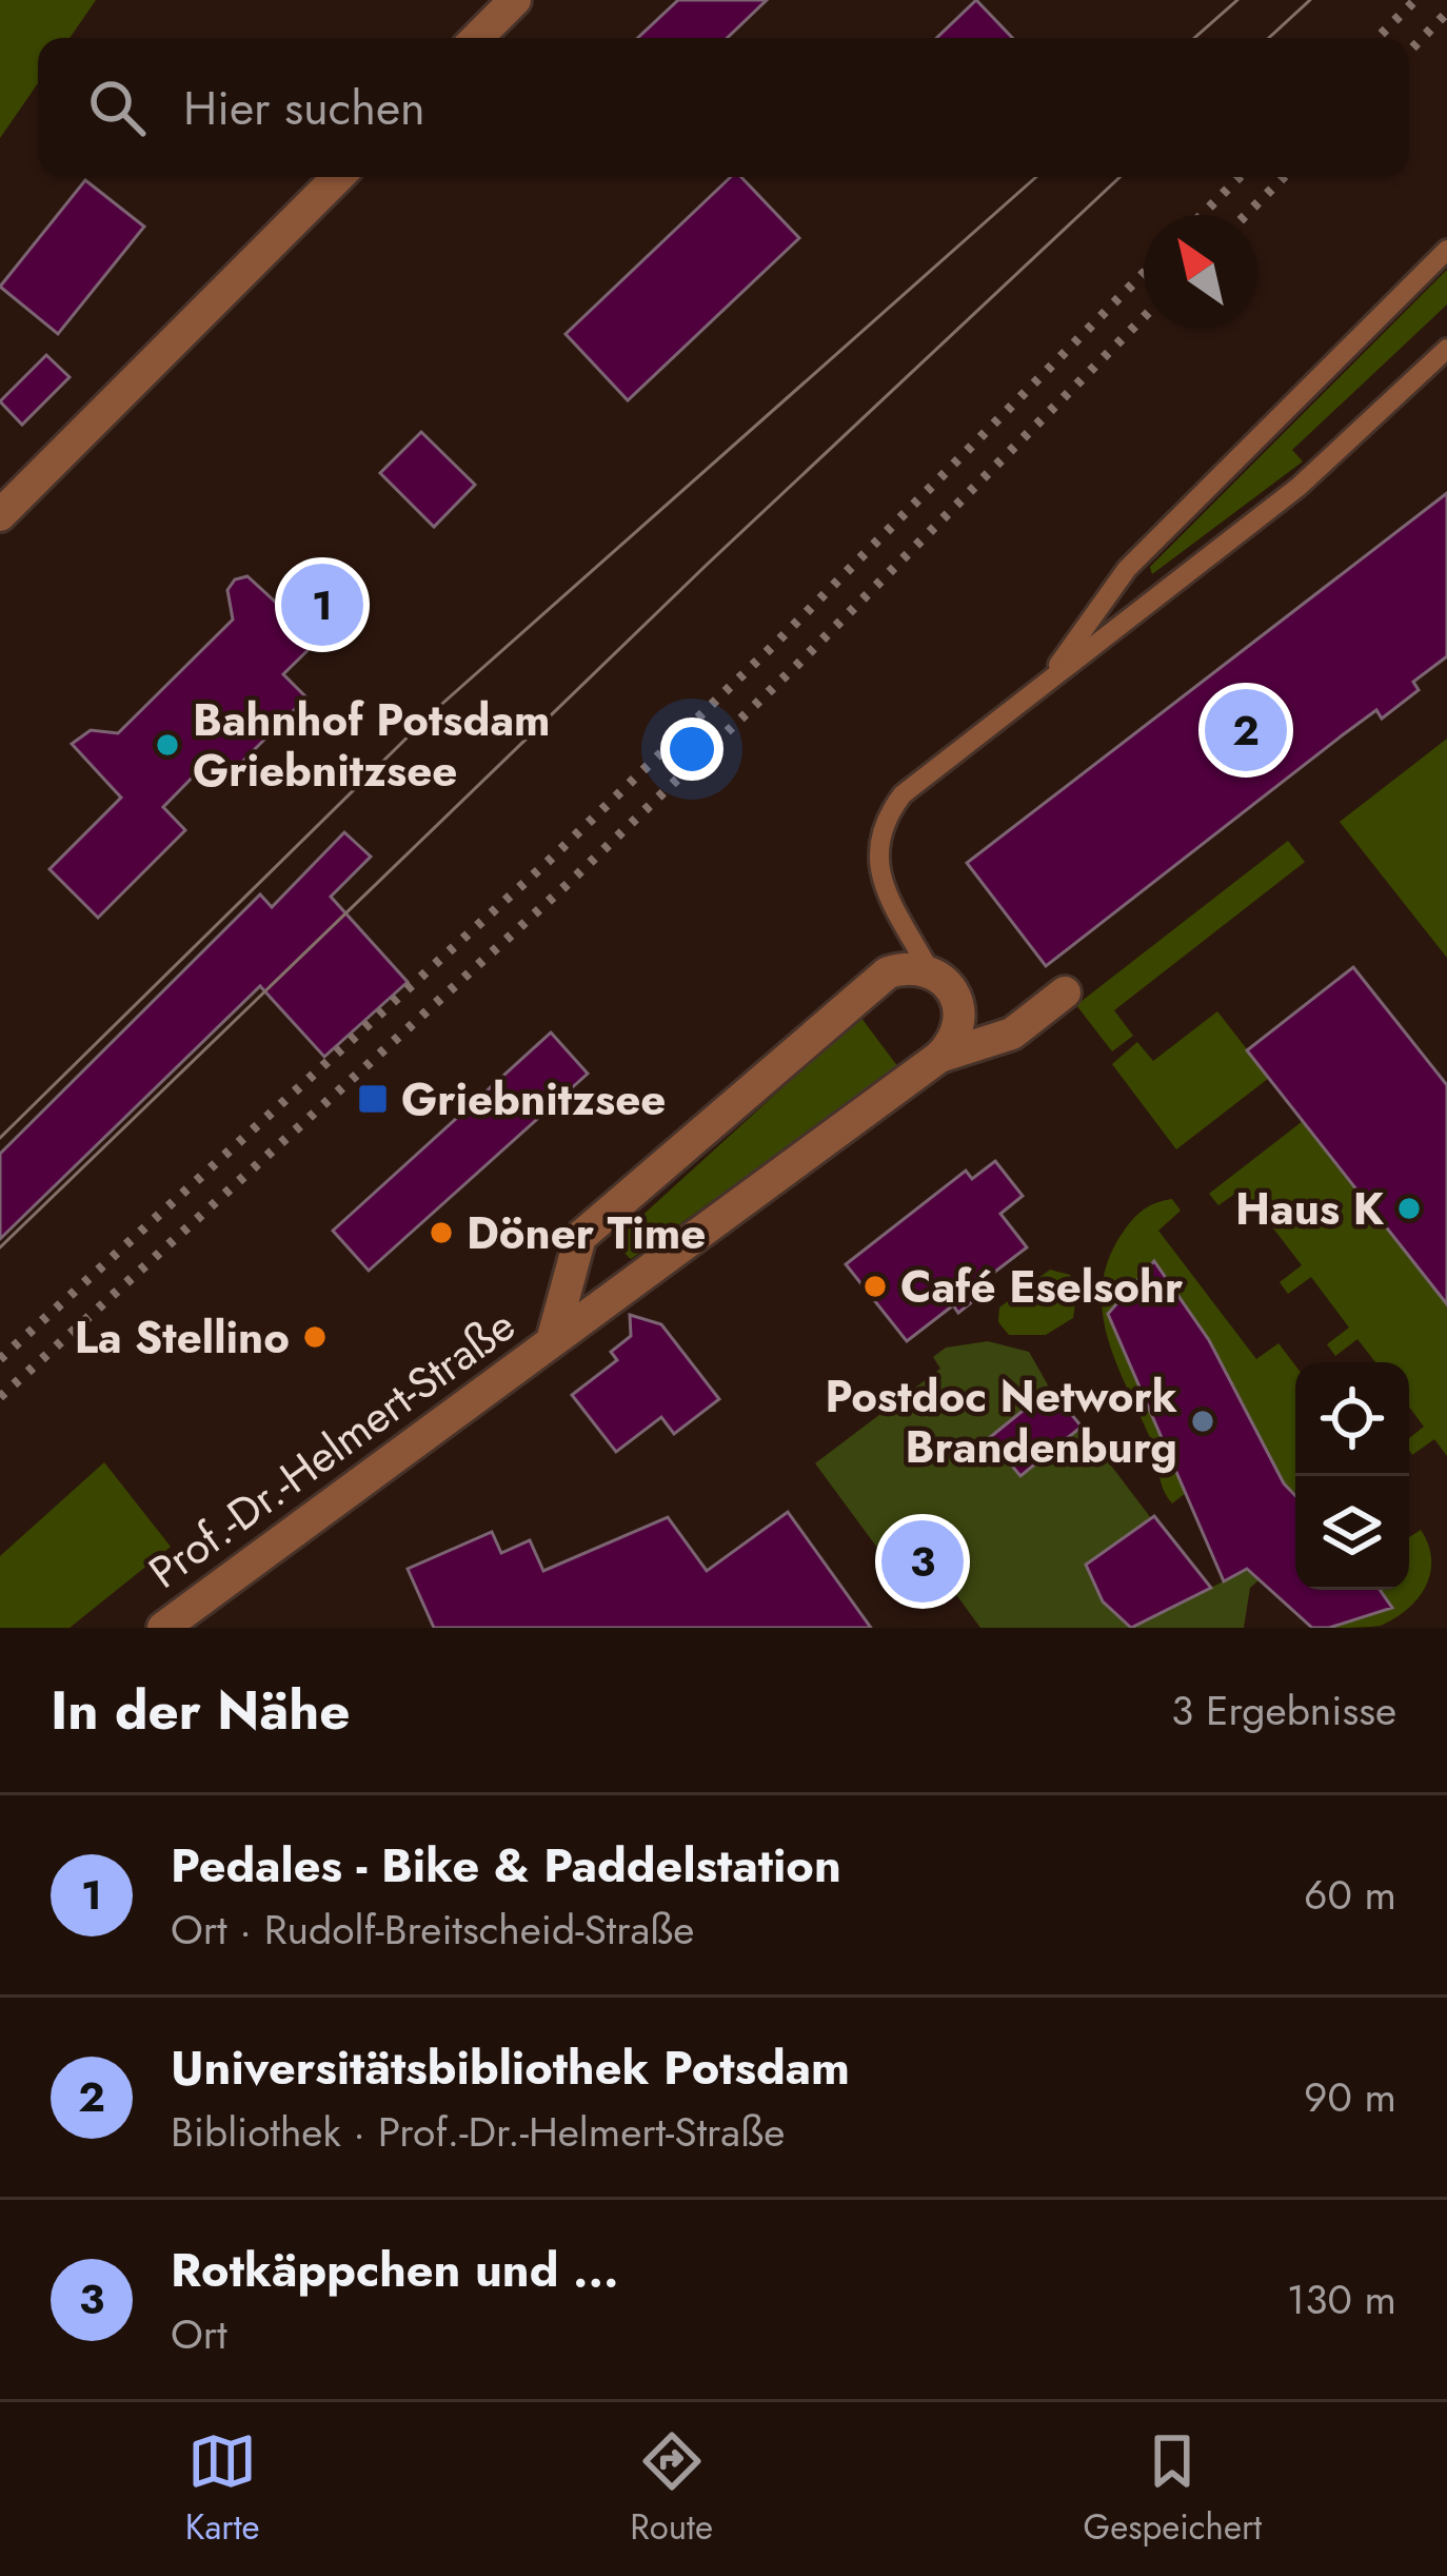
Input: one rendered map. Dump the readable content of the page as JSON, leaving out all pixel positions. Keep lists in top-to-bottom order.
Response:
{
  "streets": {
    "street": ["Prof.-Dr.-Helmert-Straße"]
  },
  "places": {
    "other": [
      "Bahnhof Potsdam Griebnitzsee",
      "Haus K",
      "Döner Time",
      "Café Eselsohr",
      "La Stellino",
      "Postdoc Network Brandenburg"
    ],
    "transit": ["Griebnitzsee"]
  },
  "north": "top left",
  "page": {
    "search": "Hier suchen",
    "pins": ["1", "2", "3"],
    "heading": ["In der Nähe", "3 Ergebnisse"],
    "list": [
      {
        "mark": "1",
        "name": "Pedales - Bike & Paddelstation",
        "note": "Ort · Rudolf-Breitscheid-Straße",
        "value": "60 m"
      },
      {
        "mark": "2",
        "name": "Universitätsbibliothek Potsdam",
        "note": "Bibliothek · Prof.-Dr.-Helmert-Straße",
        "value": "90 m"
      },
      {
        "mark": "3",
        "name": "Rotkäppchen und ...",
        "note": "Ort",
        "value": "130 m"
      }
    ],
    "nav": ["Karte", "Route", "Gespeichert"]
  }
}
